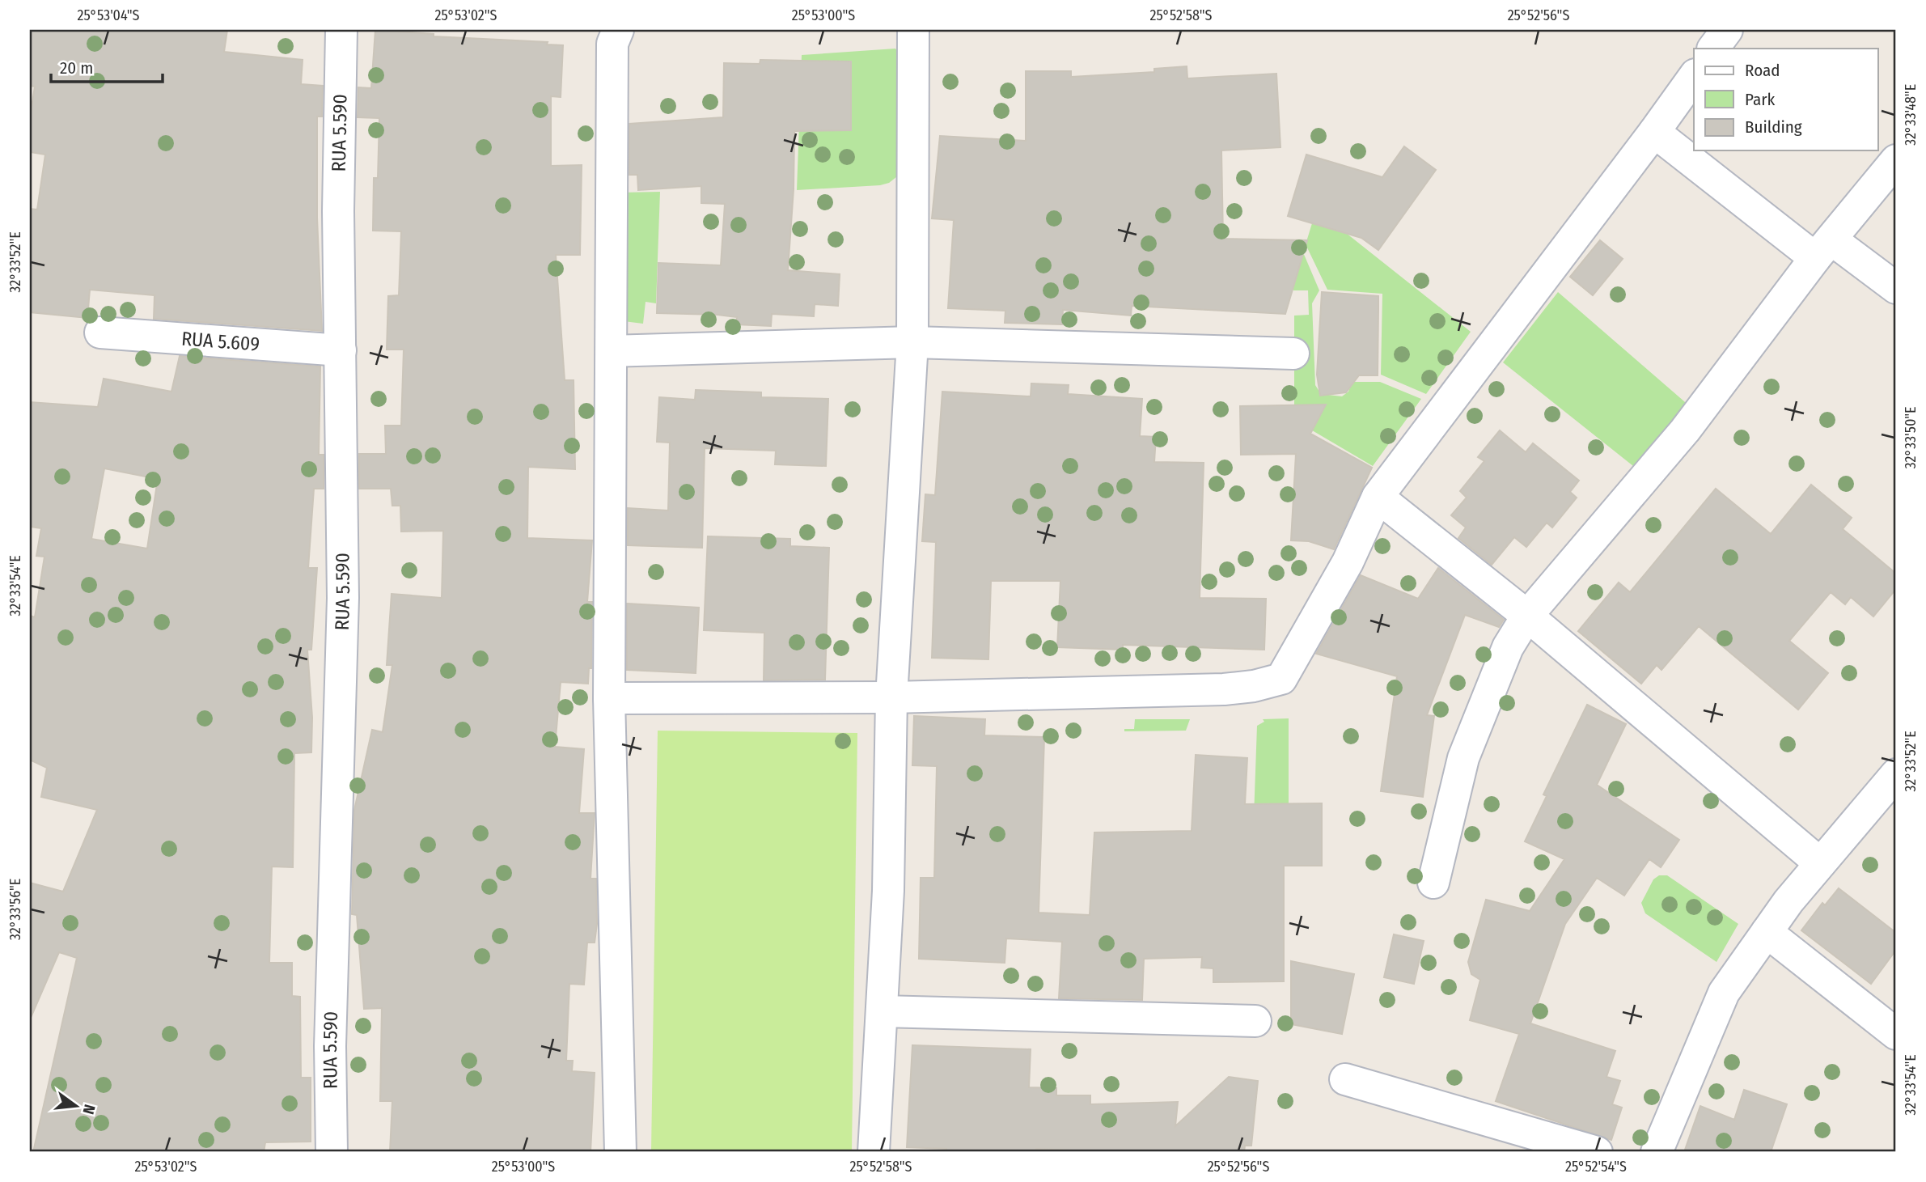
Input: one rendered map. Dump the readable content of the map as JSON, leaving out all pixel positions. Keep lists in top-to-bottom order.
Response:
{
  "streets": {
    "street": ["RUA 5.590", "RUA 5.609"]
  },
  "crossings": [
    ["RUA 5.590", "RUA 5.609"]
  ],
  "legend": ["Road", "Park", "Building"],
  "scale_bar": "20 m",
  "north": "right",
  "coordinates": [
    "25°53'04\"S",
    "25°53'02\"S",
    "25°53'00\"S",
    "25°52'58\"S",
    "25°52'56\"S",
    "32°33'48\"E",
    "32°33'52\"E",
    "32°33'50\"E",
    "32°33'54\"E",
    "32°33'56\"E",
    "25°52'54\"S"
  ]
}
